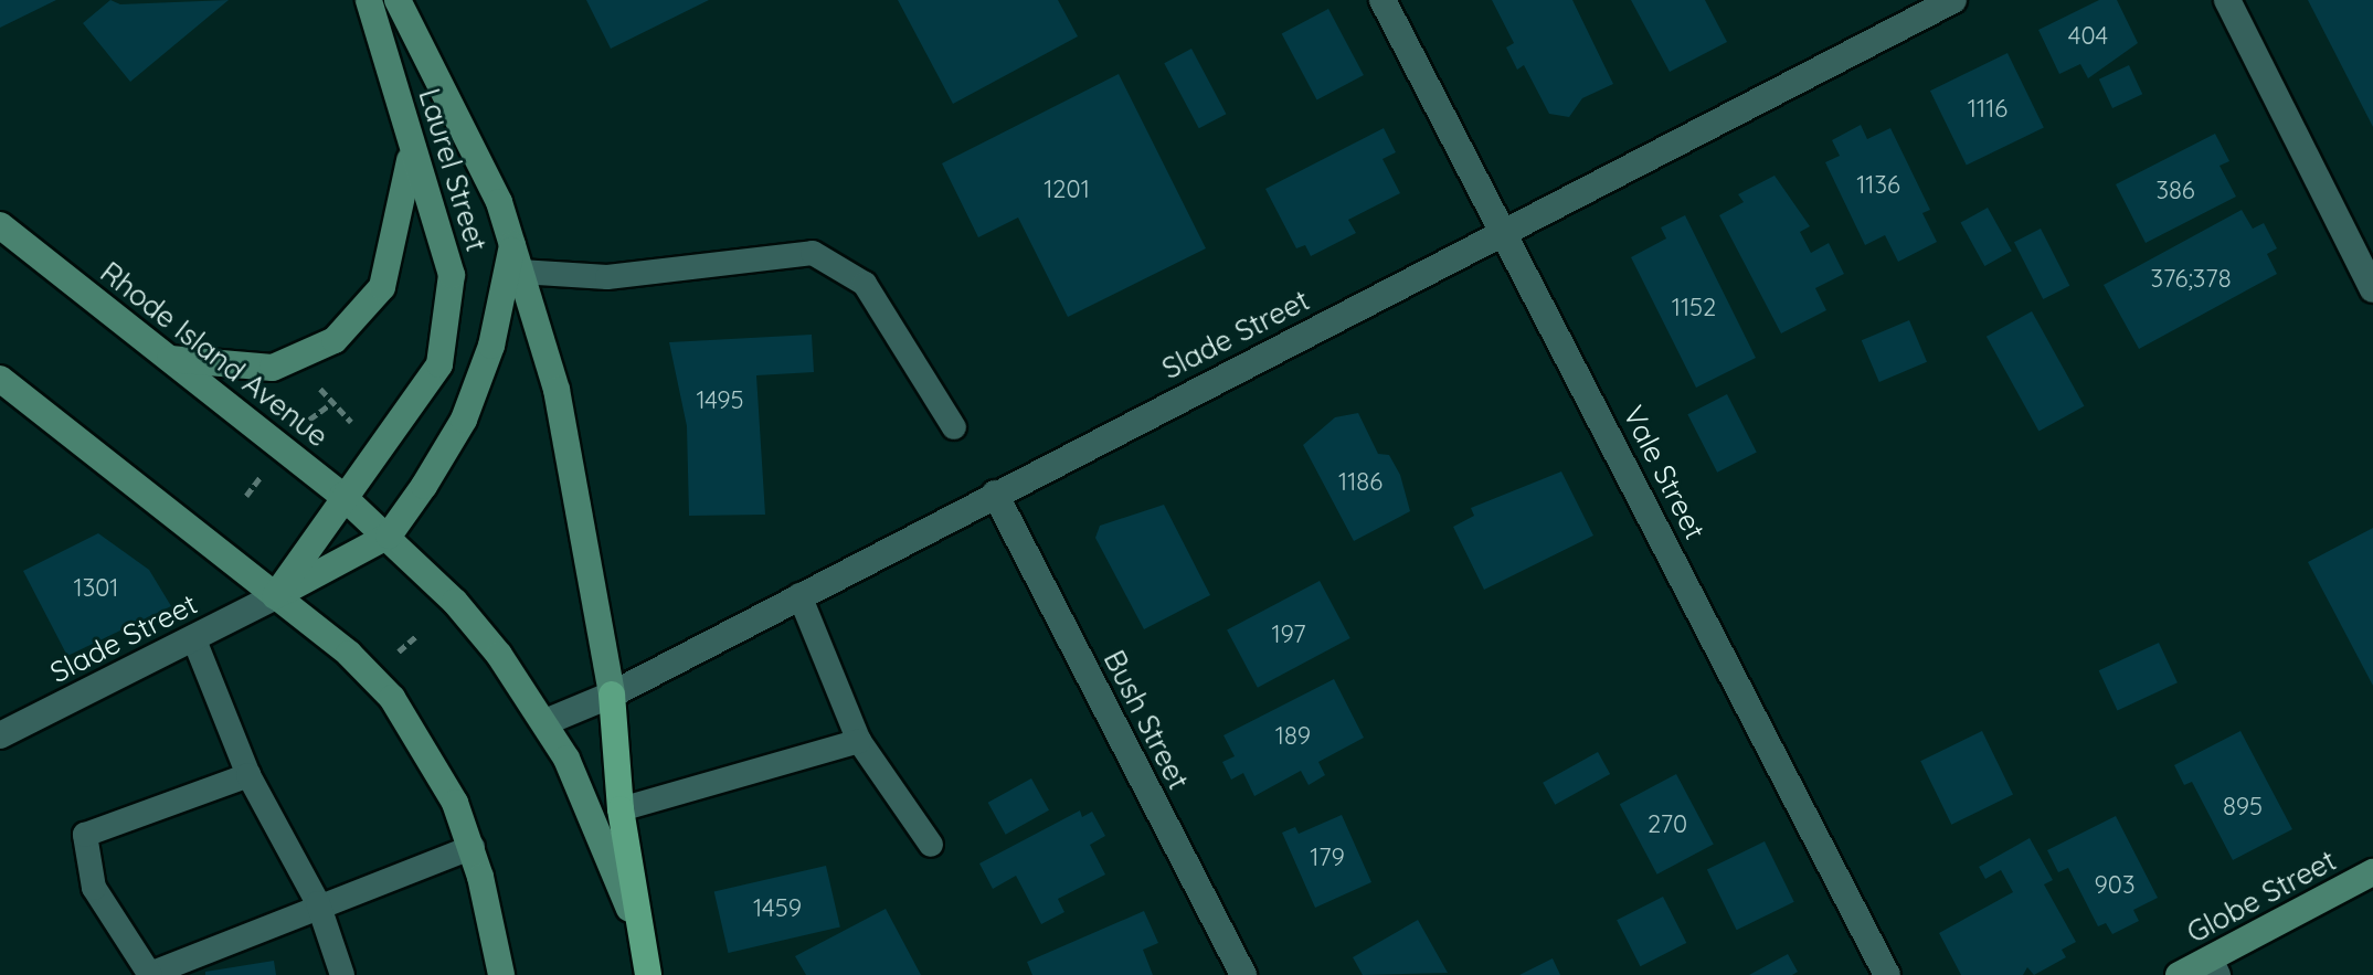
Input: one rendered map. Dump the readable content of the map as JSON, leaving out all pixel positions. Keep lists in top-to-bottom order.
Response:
{
  "streets": {
    "main road": ["Laurel Street", "Rhode Island Avenue", "Globe Street"],
    "street": ["Slade Street", "Vale Street", "Bush Street"]
  },
  "crossings": [
    ["Laurel Street", "Slade Street"],
    ["Laurel Street", "Rhode Island Avenue"],
    ["Slade Street", "Rhode Island Avenue"],
    ["Slade Street", "Vale Street"],
    ["Slade Street", "Bush Street"]
  ],
  "house_numbers": [
    "404",
    "1116",
    "1136",
    "1201",
    "386",
    "376;378",
    "1152",
    "1495",
    "1186",
    "1301",
    "197",
    "189",
    "895",
    "270",
    "179",
    "903",
    "1459"
  ]
}
